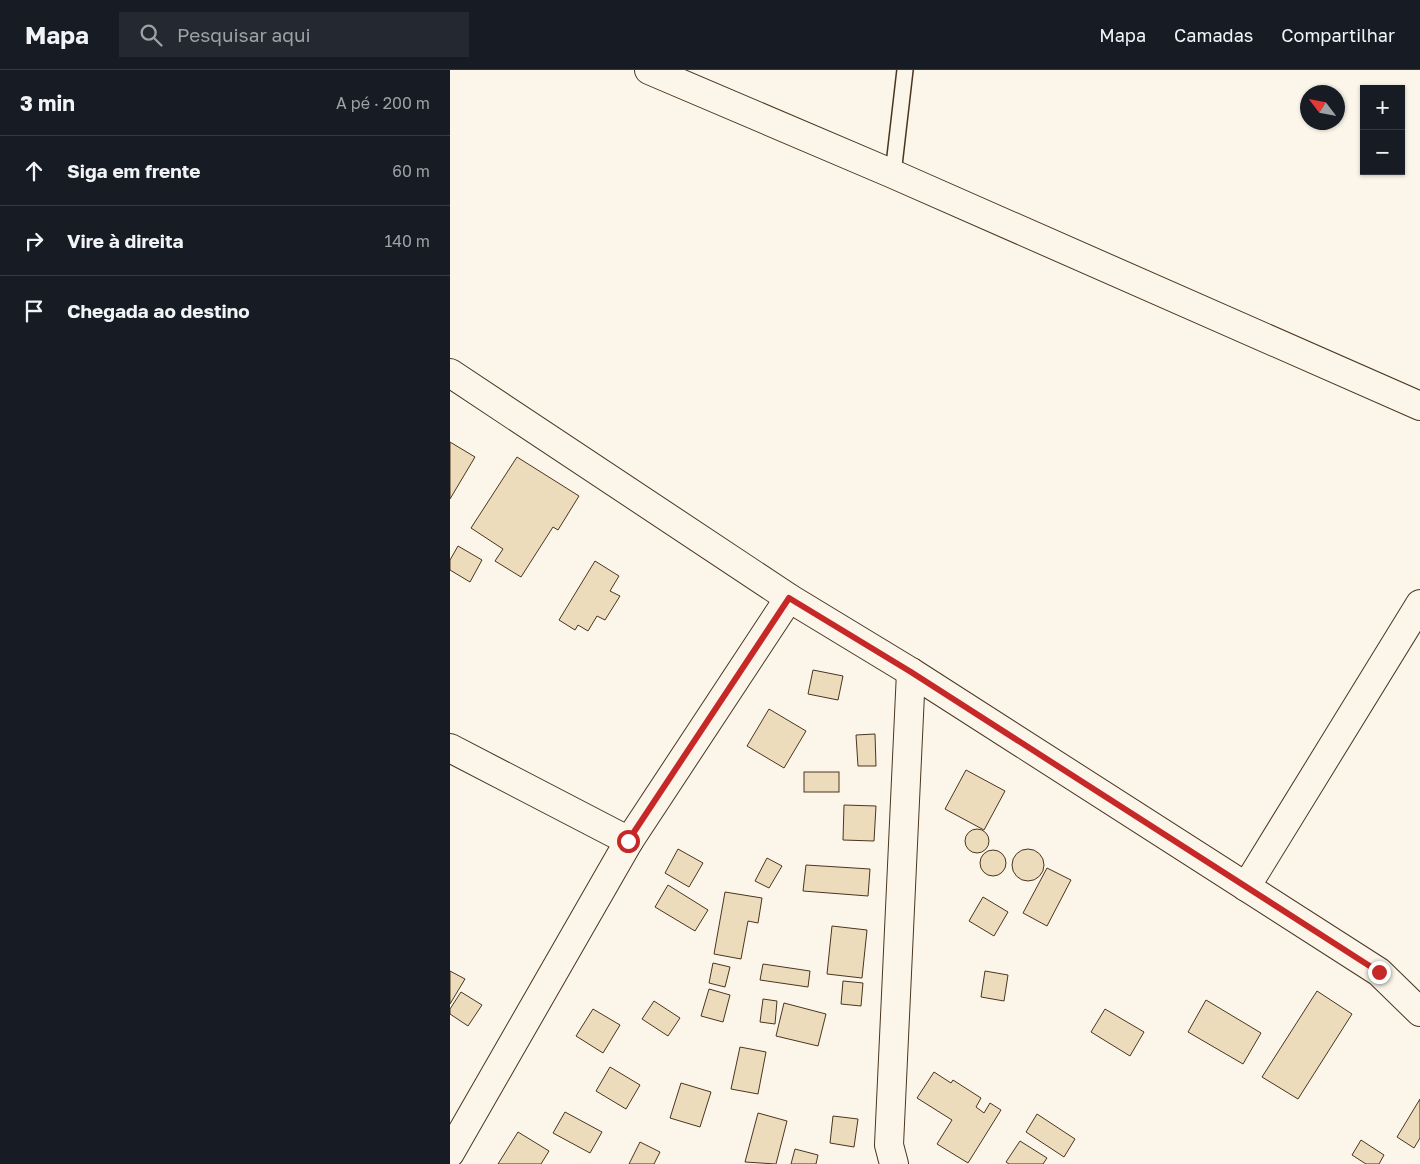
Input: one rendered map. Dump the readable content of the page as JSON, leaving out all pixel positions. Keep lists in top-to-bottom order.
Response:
{
  "north": "top left",
  "page": {
    "header": "Mapa",
    "search": "Pesquisar aqui",
    "nav": ["Mapa", "Camadas", "Compartilhar"],
    "heading": ["3 min", "A pé · 200 m"],
    "map_buttons": ["+", "−"],
    "list": [
      ["Siga em frente", "60 m"],
      ["Vire à direita", "140 m"],
      "Chegada ao destino"
    ]
  }
}
